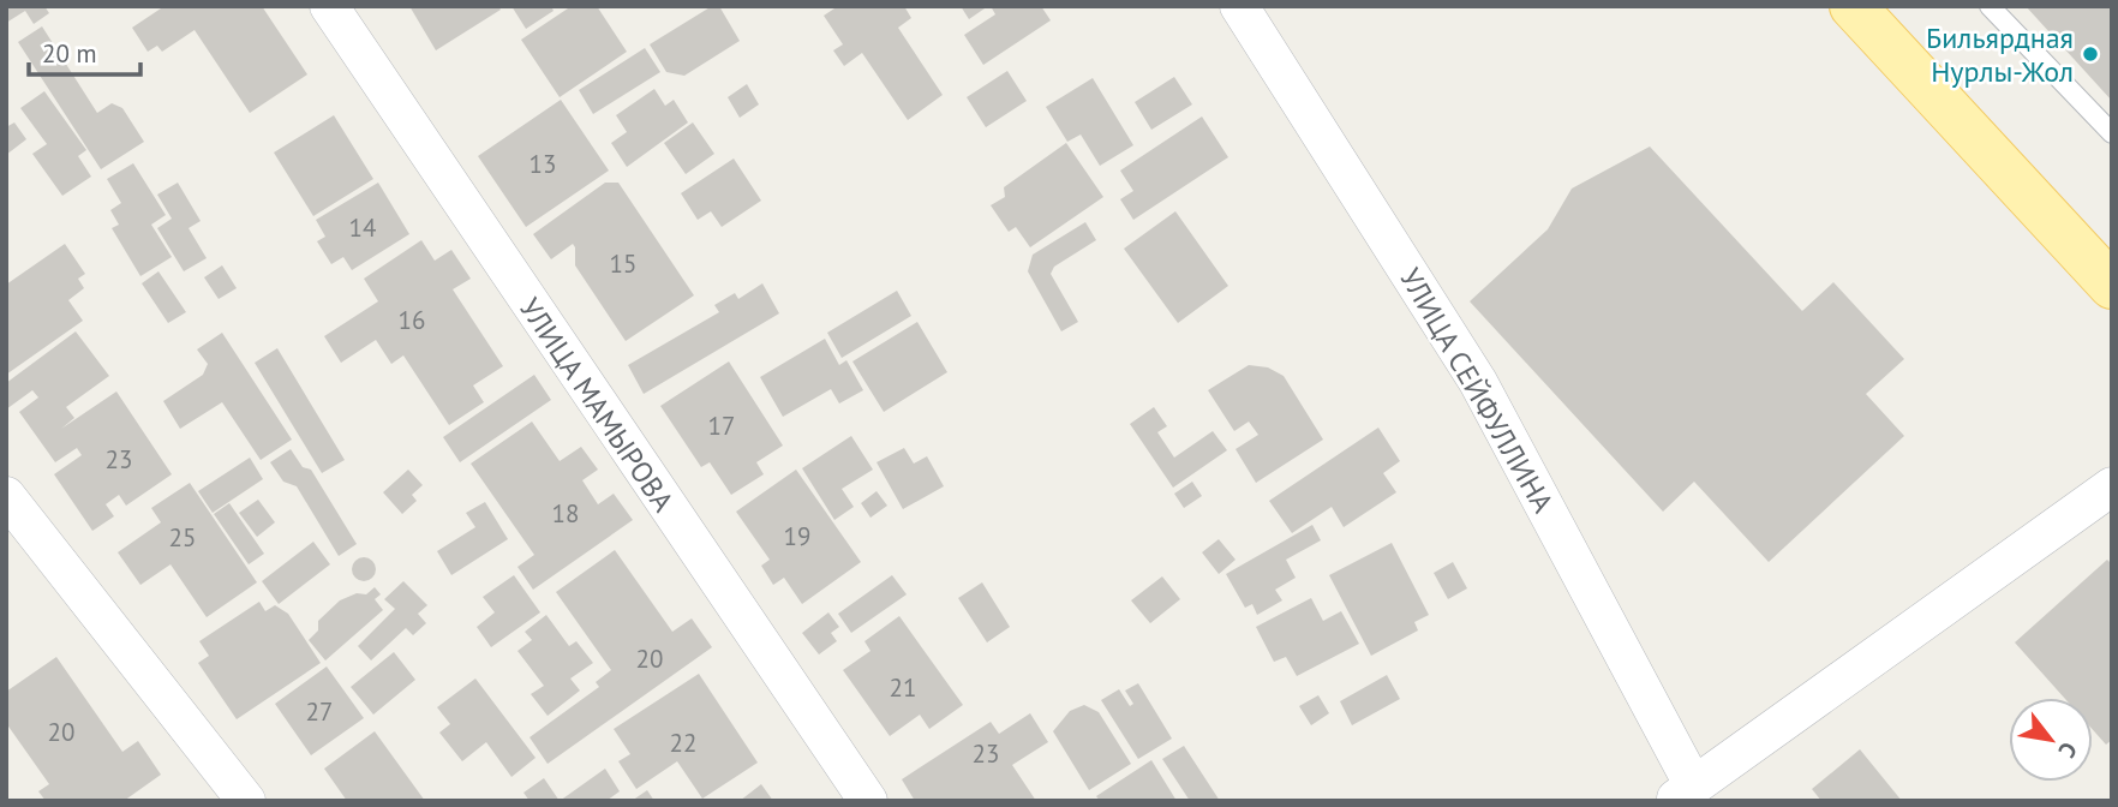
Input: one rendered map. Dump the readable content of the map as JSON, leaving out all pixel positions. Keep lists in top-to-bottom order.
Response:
{
  "streets": {
    "street": ["УЛИЦА СЕЙФУЛЛИНА", "УЛИЦА МАМЫРОВА"]
  },
  "places": ["Бильярдная Нурлы-Жол"],
  "house_numbers": [
    "13",
    "14",
    "15",
    "16",
    "17",
    "23",
    "18",
    "19",
    "25",
    "20",
    "21",
    "27",
    "20",
    "22",
    "23"
  ],
  "scale_bar": "20 m",
  "north": "bottom right"
}
